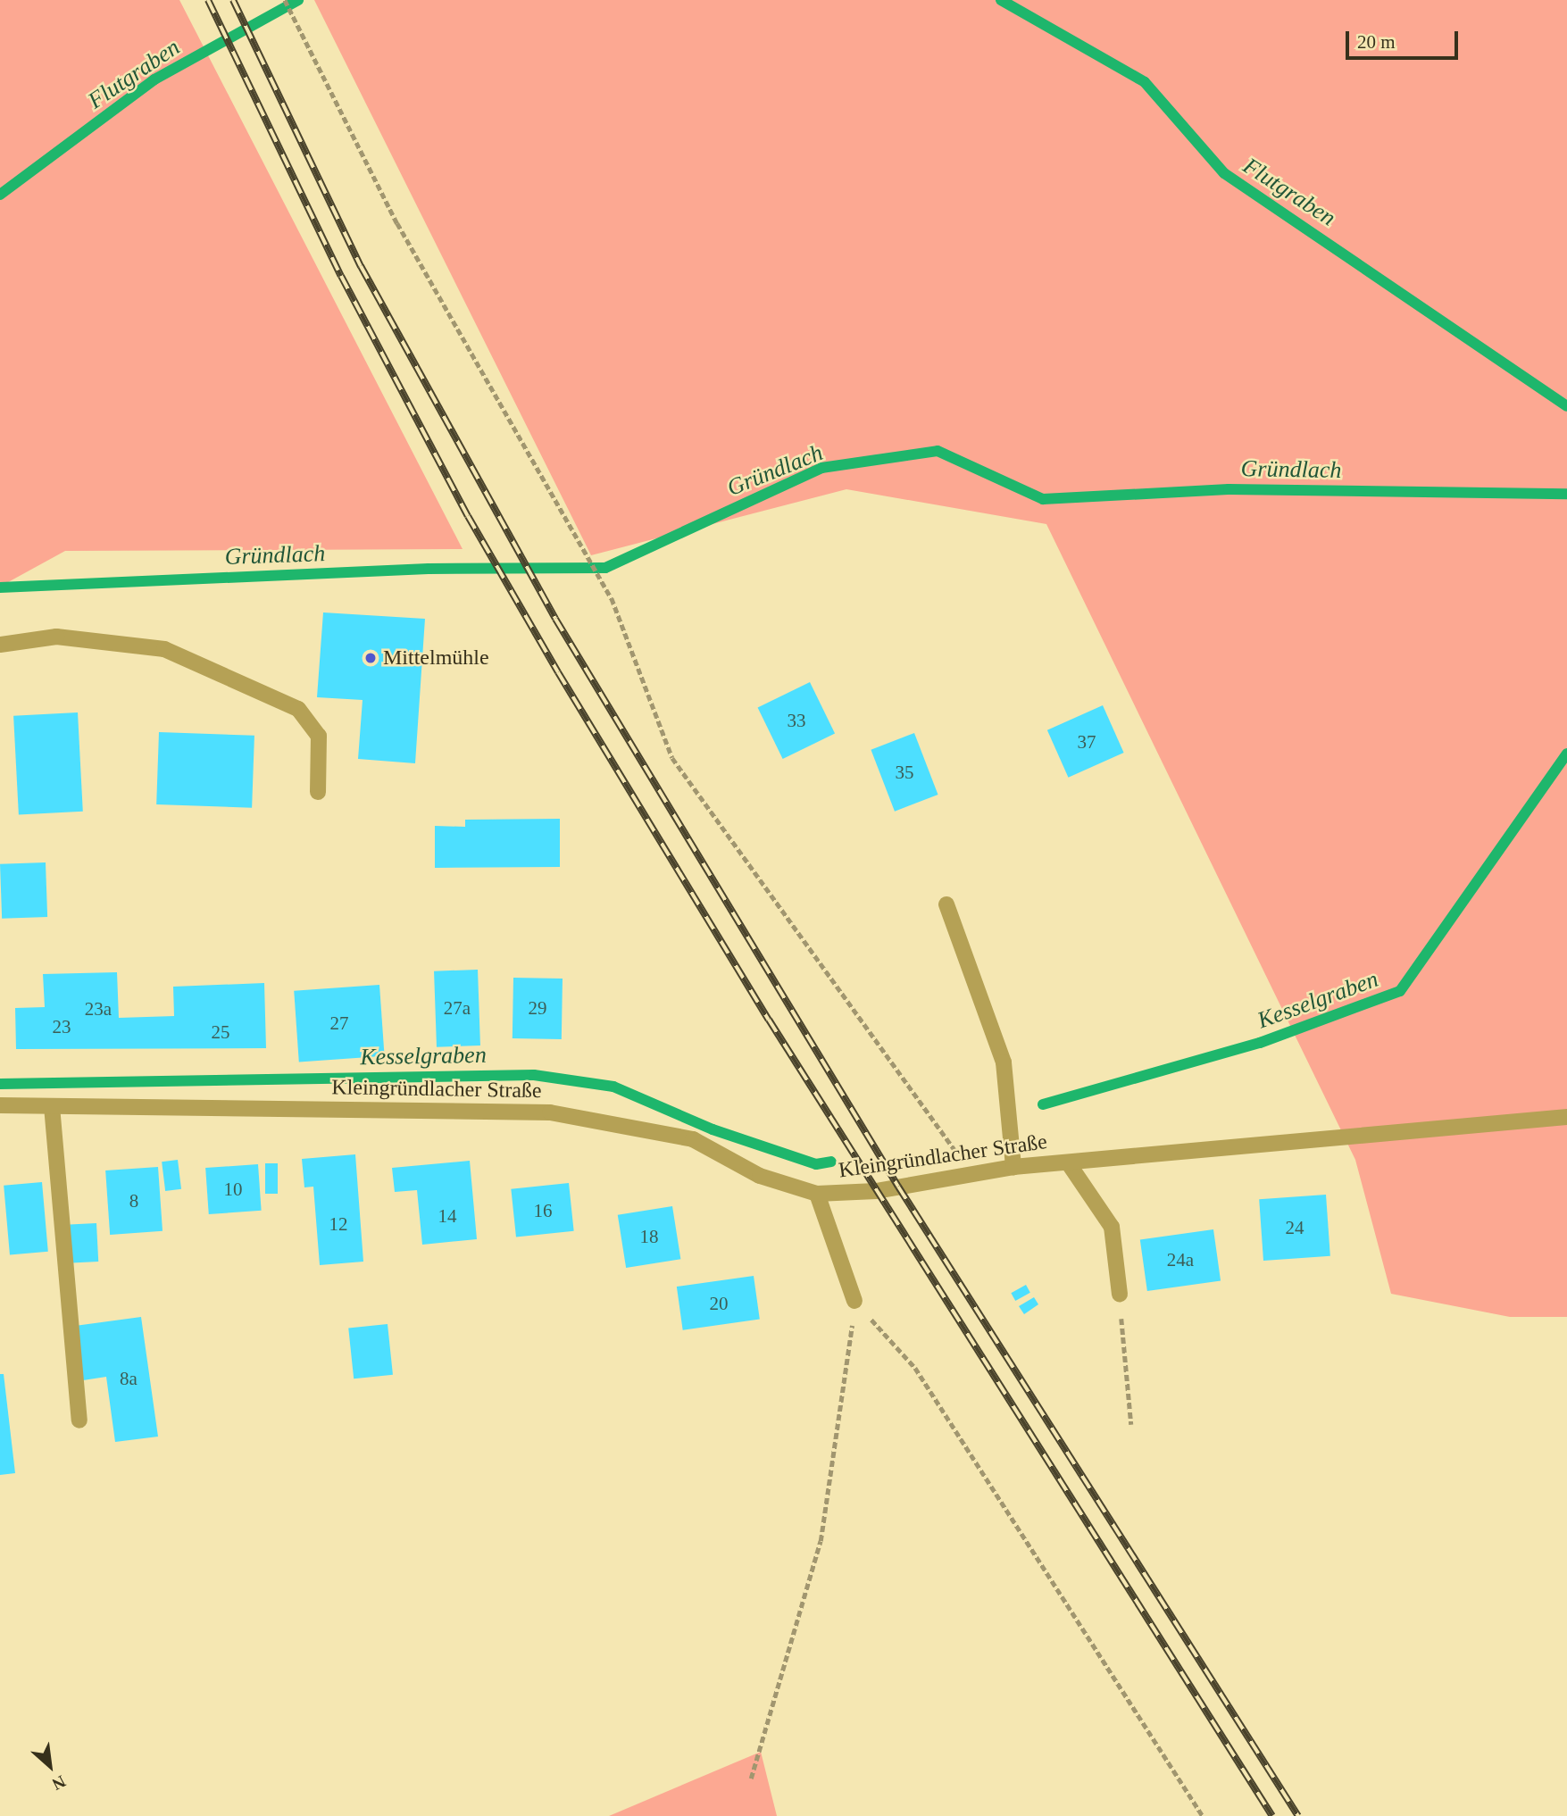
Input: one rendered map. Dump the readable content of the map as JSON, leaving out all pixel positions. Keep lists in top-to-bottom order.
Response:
{
  "streets": {
    "street": ["Kleingründlacher Straße"]
  },
  "water": ["Flutgraben", "Gründlach", "Kesselgraben"],
  "places": ["Mittelmühle"],
  "house_numbers": [
    "33",
    "37",
    "35",
    "27a",
    "29",
    "23a",
    "27",
    "23",
    "25",
    "10",
    "8",
    "16",
    "14",
    "12",
    "24",
    "18",
    "24a",
    "20",
    "8a"
  ],
  "scale_bar": "20 m",
  "north": "bottom right"
}
